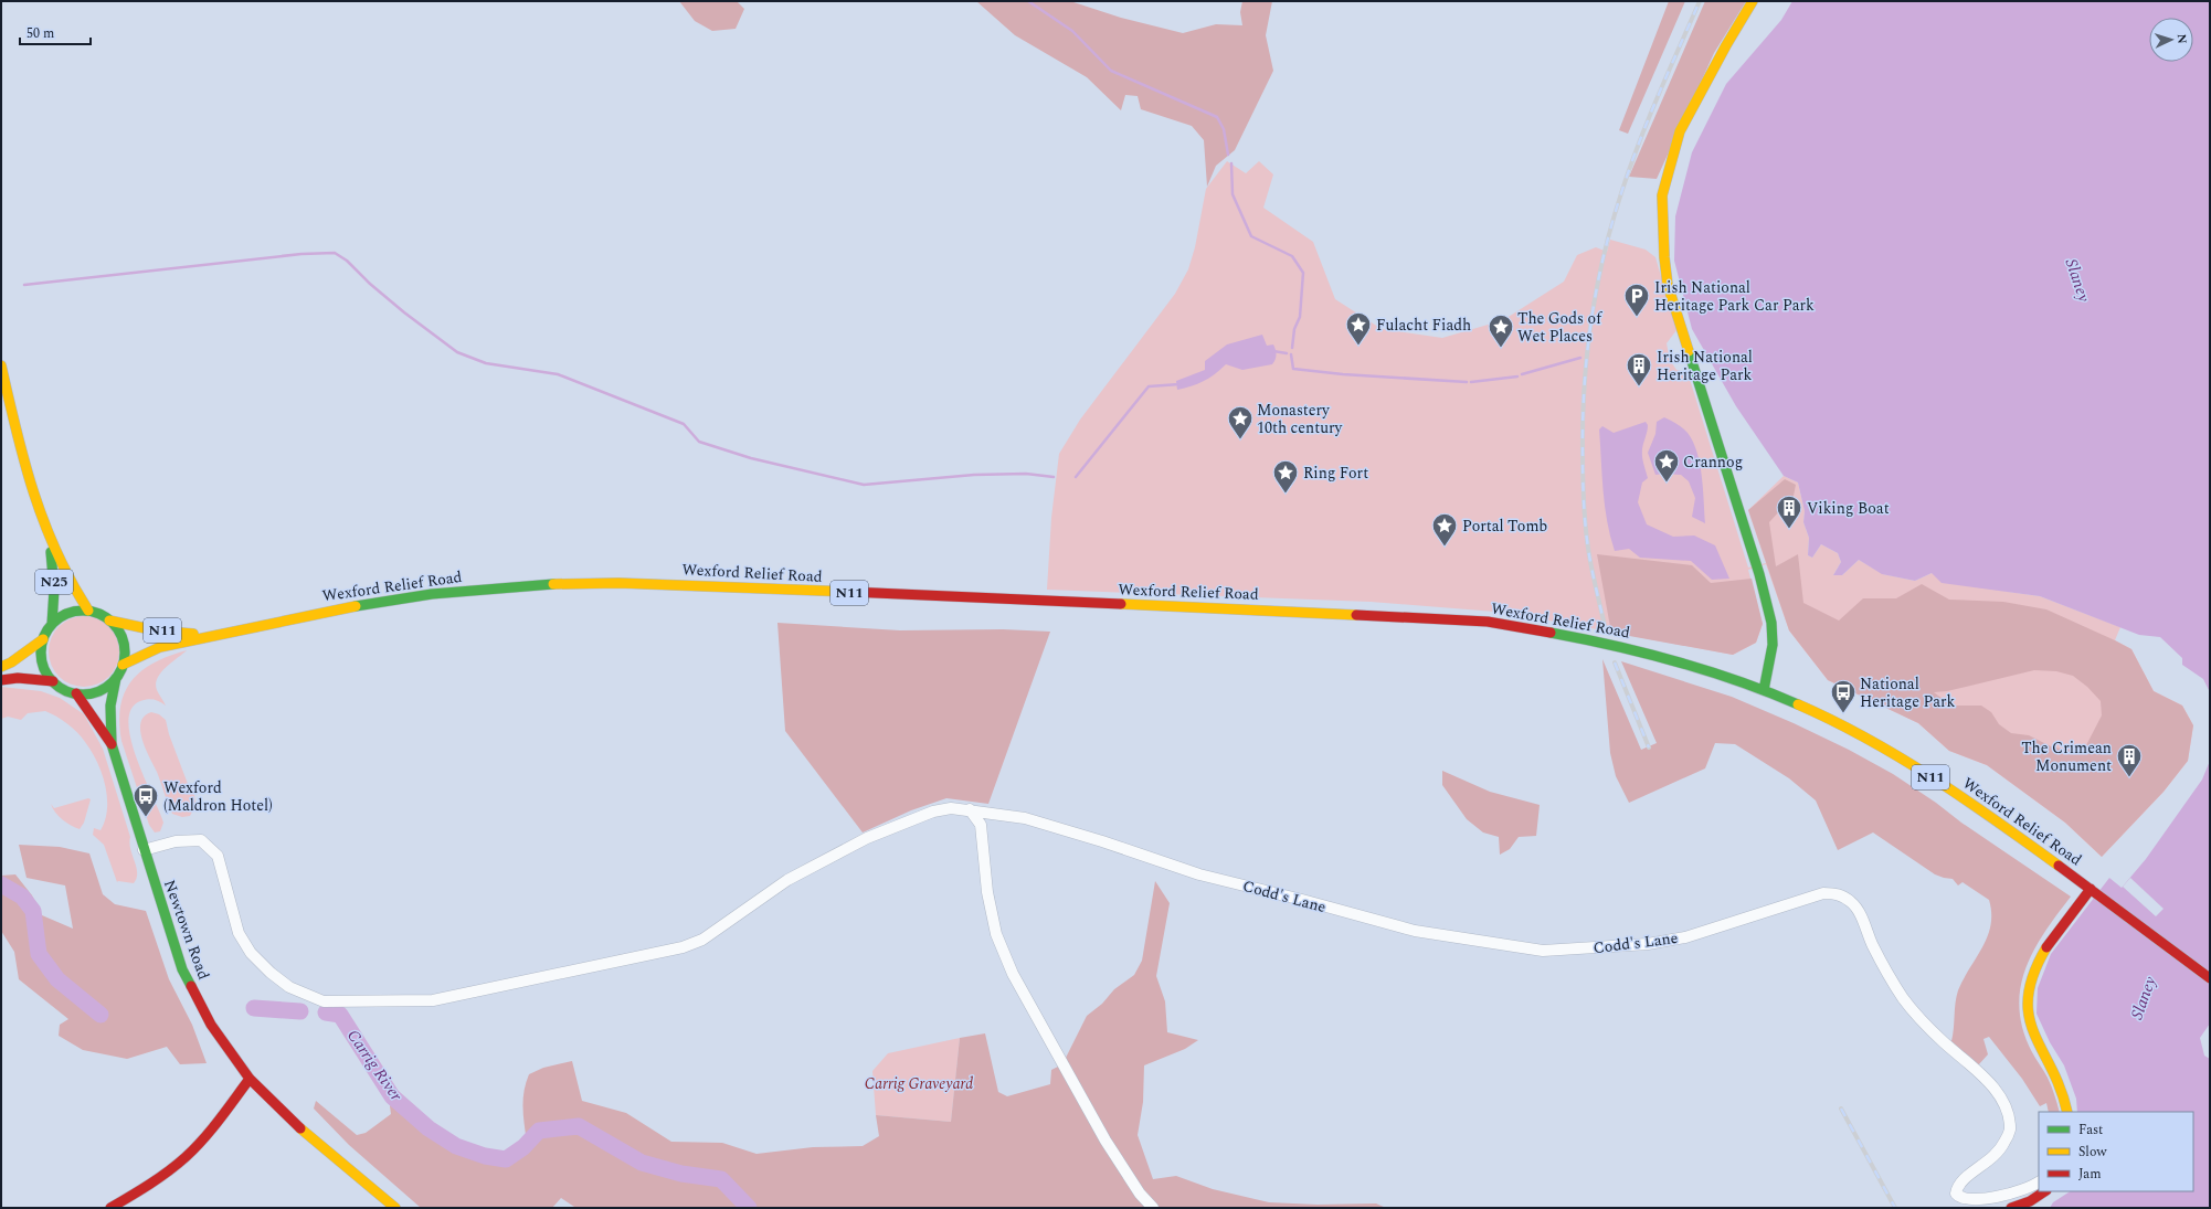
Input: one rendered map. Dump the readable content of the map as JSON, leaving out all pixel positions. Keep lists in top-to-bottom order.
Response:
{
  "streets": {
    "main road": [
      "Wexford Relief Road",
      "N25",
      "N11",
      "Newtown Road"
    ],
    "street": ["Codd's Lane"]
  },
  "crossings": [
    ["Wexford Relief Road", "N25"],
    ["Wexford Relief Road", "N11"],
    ["Wexford Relief Road", "Newtown Road"],
    ["N25", "Newtown Road"]
  ],
  "water": ["Slaney", "Carrig River"],
  "parks": ["Carrig Graveyard"],
  "places": {
    "parking": ["Irish National Heritage Park Car Park"],
    "place": [
      "Fulacht Fiadh",
      "The Gods of Wet Places",
      "Monastery 10th century",
      "Crannog",
      "Ring Fort",
      "Portal Tomb"
    ],
    "building": ["Irish National Heritage Park", "Viking Boat", "The Crimean Monument"],
    "bus stop": ["National Heritage Park", "Wexford (Maldron Hotel)"]
  },
  "legend": ["Fast", "Slow", "Jam"],
  "scale_bar": "50 m",
  "north": "right"
}
